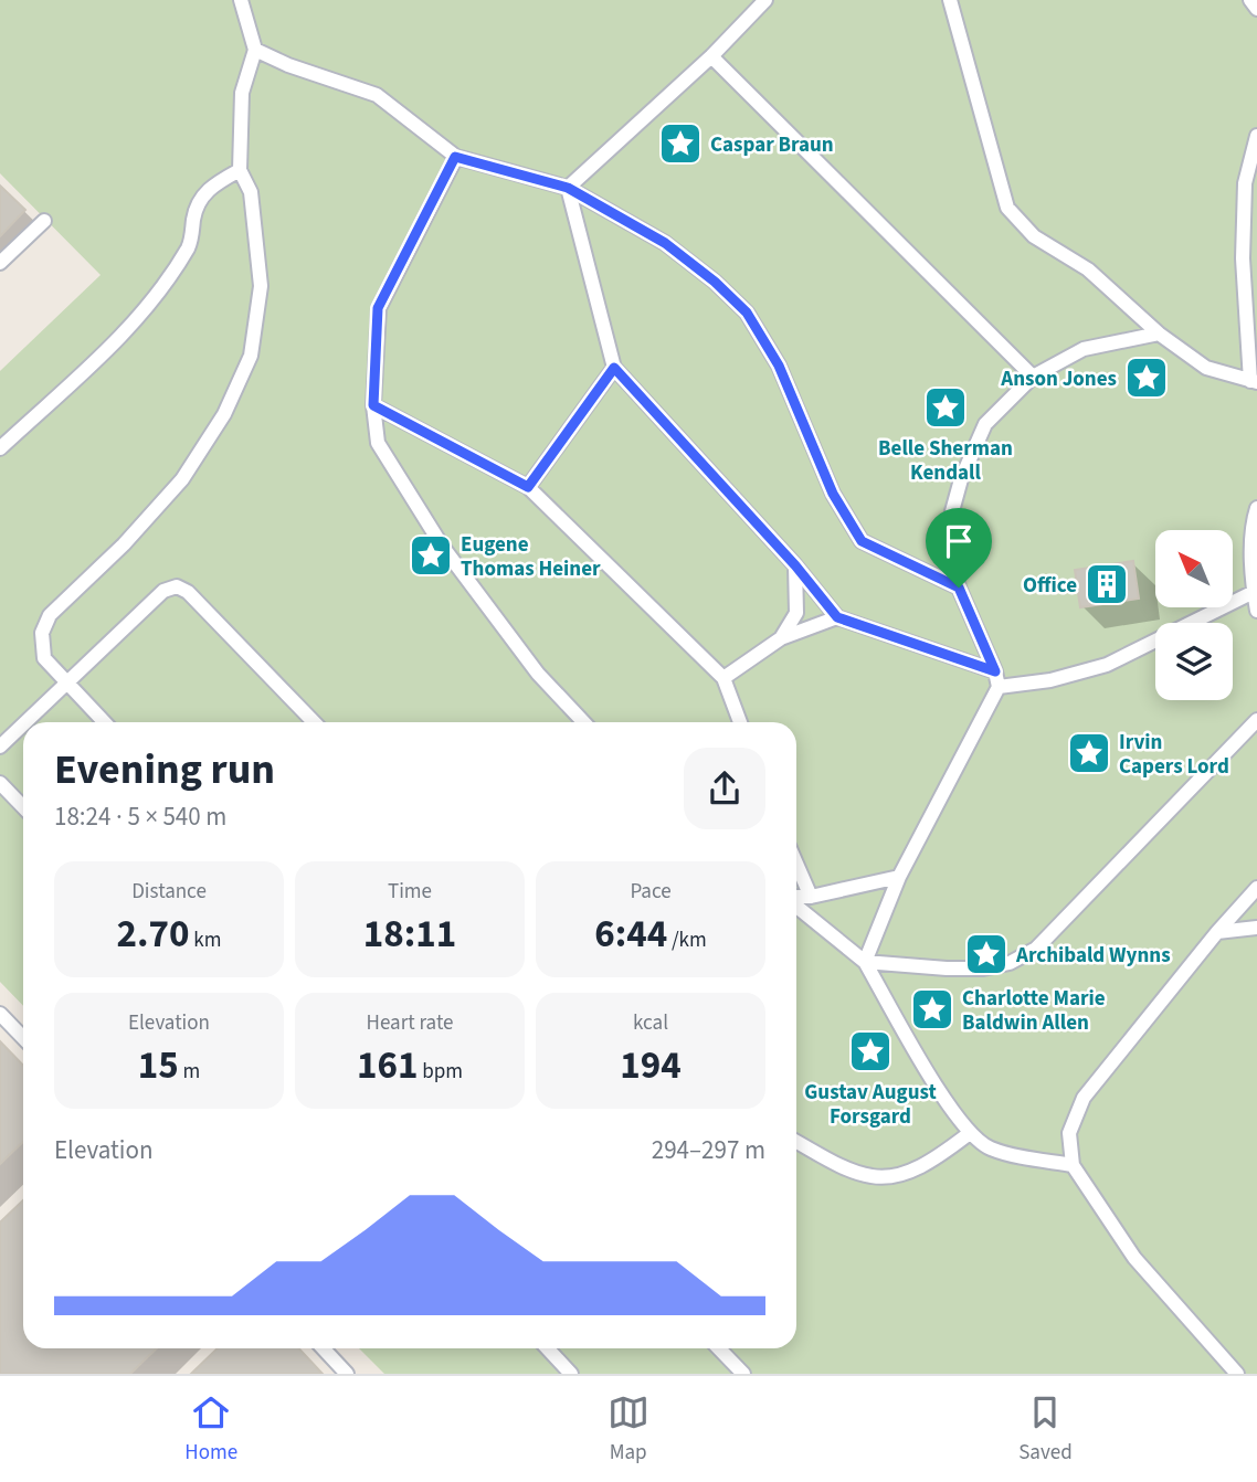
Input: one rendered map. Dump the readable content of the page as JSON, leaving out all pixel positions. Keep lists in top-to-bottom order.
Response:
{
  "places": {
    "place": [
      "Caspar Braun",
      "Anson Jones",
      "Belle Sherman Kendall",
      "Eugene Thomas Heiner",
      "Irvin Capers Lord",
      "Archibald Wynns",
      "Charlotte Marie Baldwin Allen",
      "Gustav August Forsgard"
    ],
    "building": ["Office"]
  },
  "north": "top left",
  "page": {
    "heading": ["Evening run", "18:24 · 5 × 540 m"],
    "stats": [
      ["Distance", "2.70 km"],
      ["Time", "18:11"],
      ["Pace", "6:44 /km"],
      ["Elevation", "15 m"],
      ["Heart rate", "161 bpm"],
      ["kcal", "194"]
    ],
    "chart": ["Elevation", "294–297 m"],
    "tabs": ["Home", "Map", "Saved"]
  }
}
